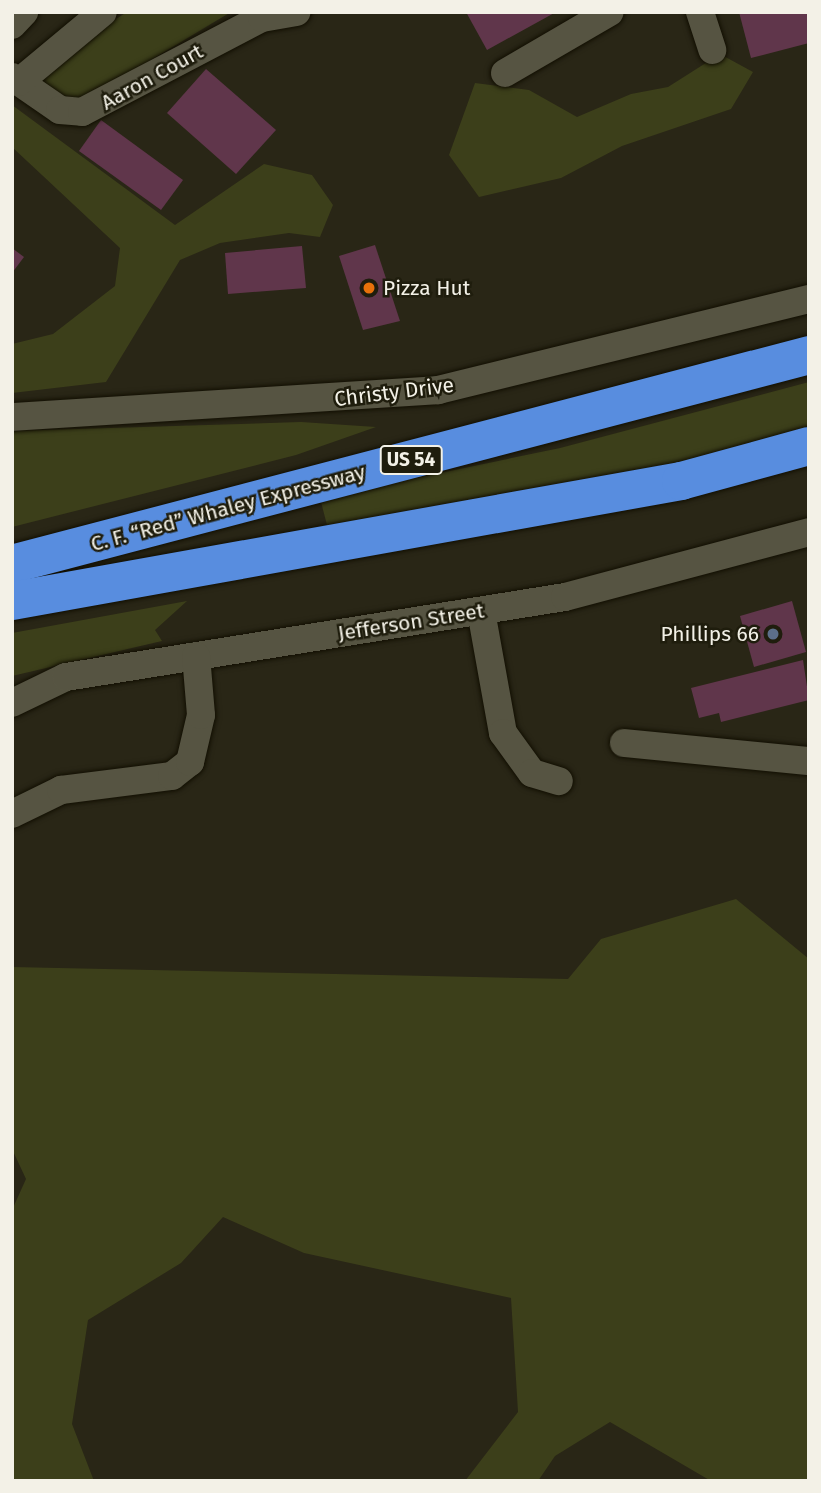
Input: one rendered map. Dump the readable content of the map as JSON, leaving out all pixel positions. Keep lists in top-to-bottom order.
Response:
{
  "streets": {
    "highway": ["US 54", "C. F. “Red” Whaley Expressway"],
    "street": ["Aaron Court", "Christy Drive", "Jefferson Street"]
  },
  "places": ["Pizza Hut", "Phillips 66"]
}
